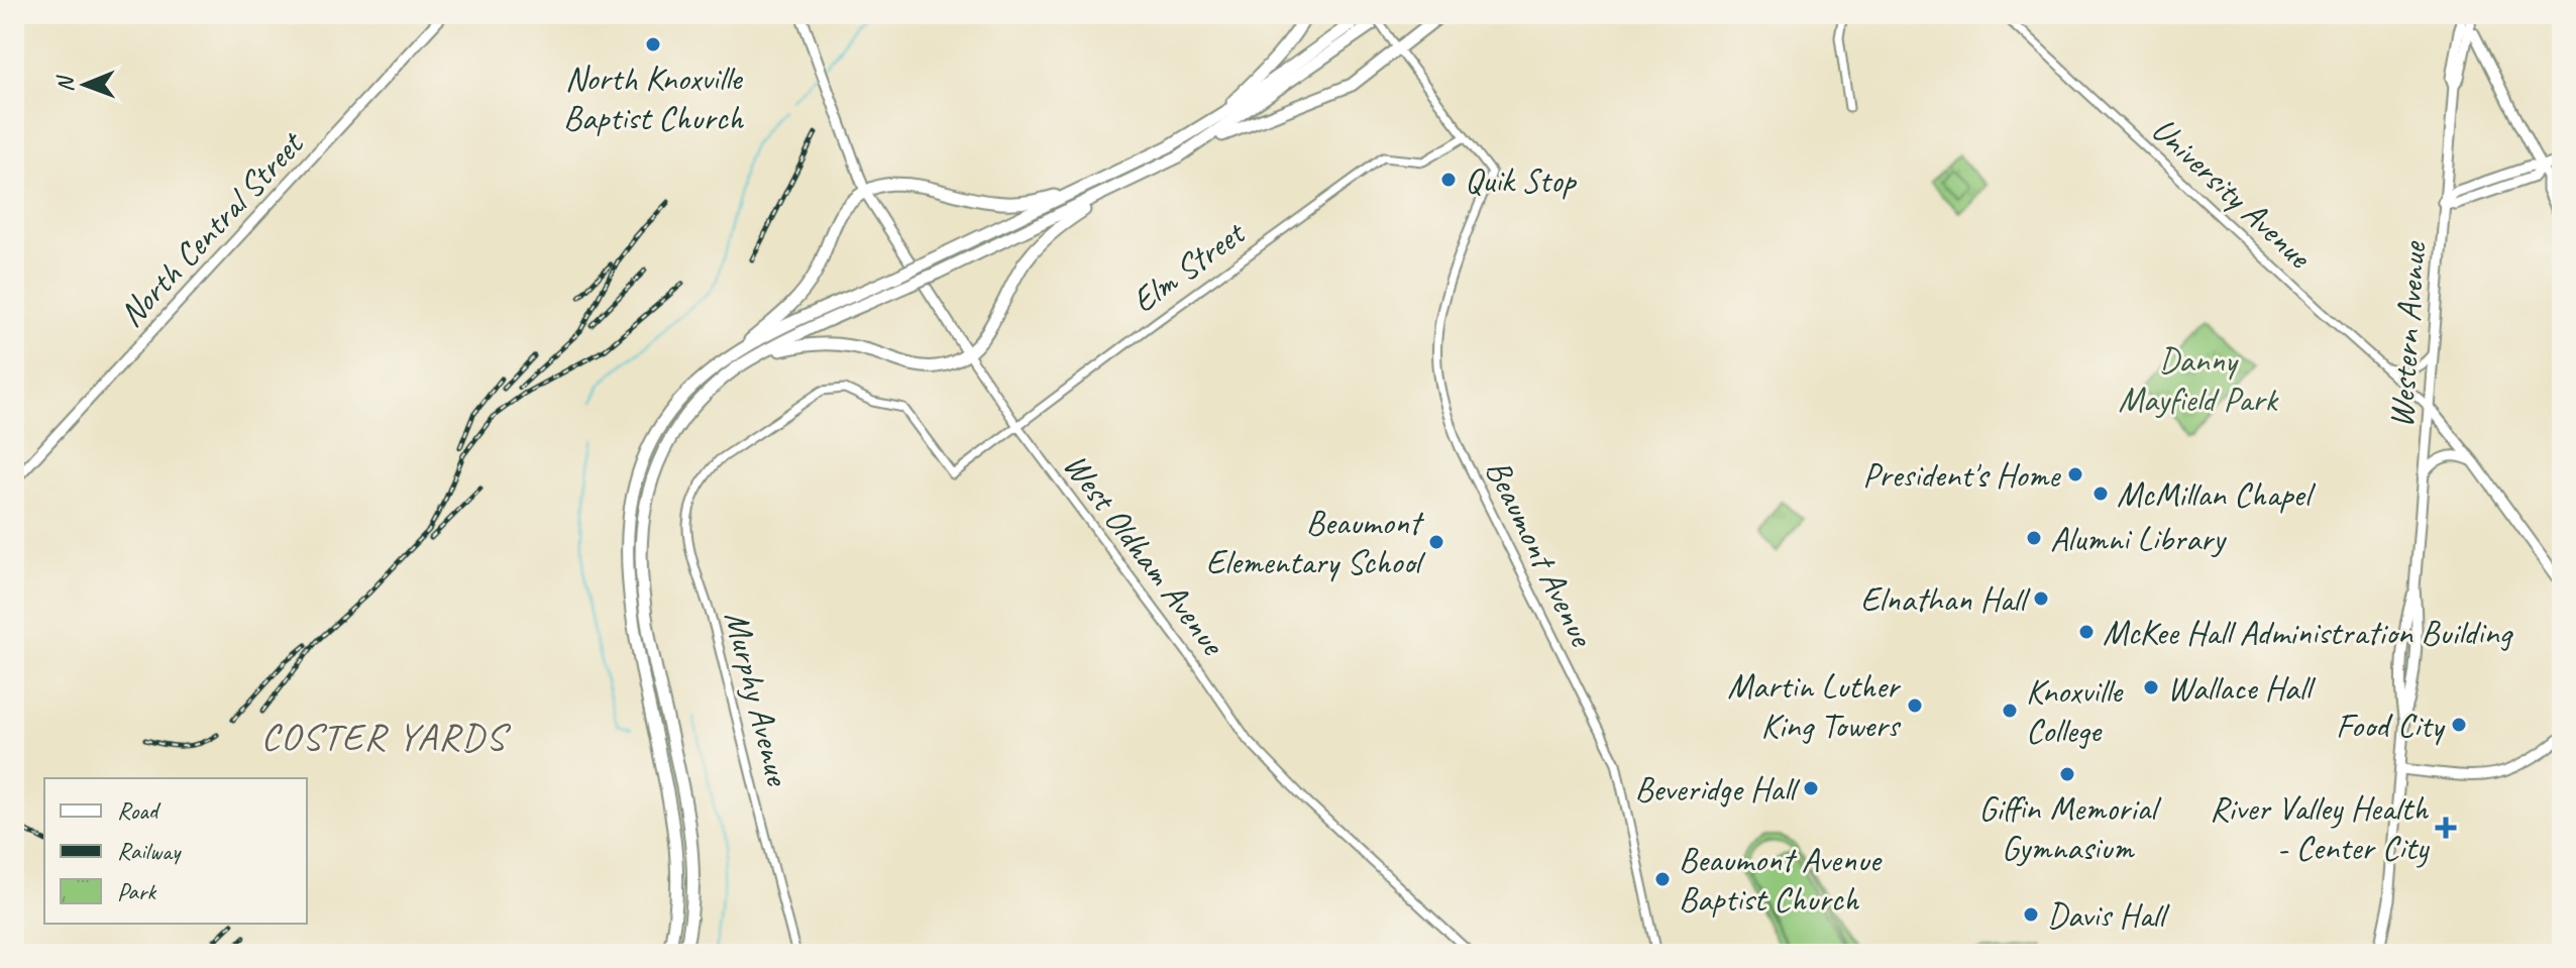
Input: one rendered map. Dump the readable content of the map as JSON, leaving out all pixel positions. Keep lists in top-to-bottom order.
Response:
{
  "streets": {
    "main road": ["North Central Street", "Western Avenue", "West Oldham Avenue"],
    "street": [
      "University Avenue",
      "Elm Street",
      "Beaumont Avenue",
      "Murphy Avenue"
    ]
  },
  "crossings": [
    ["University Avenue", "Western Avenue"],
    ["Elm Street", "Beaumont Avenue"],
    ["Elm Street", "West Oldham Avenue"],
    ["Elm Street", "Murphy Avenue"]
  ],
  "districts": ["COSTER YARDS"],
  "parks": ["Danny Mayfield Park"],
  "places": {
    "other": [
      "North Knoxville Baptist Church",
      "Quik Stop",
      "President's Home",
      "McMillan Chapel",
      "Alumni Library",
      "Beaumont Elementary School",
      "Elnathan Hall",
      "McKee Hall Administration Building",
      "Wallace Hall",
      "Martin Luther King Towers",
      "Knoxville College",
      "Food City",
      "Giffin Memorial Gymnasium",
      "Beveridge Hall",
      "Beaumont Avenue Baptist Church",
      "Davis Hall"
    ],
    "health": ["River Valley Health - Center City"]
  },
  "legend": ["Road", "Railway", "Park"],
  "north": "left"
}
